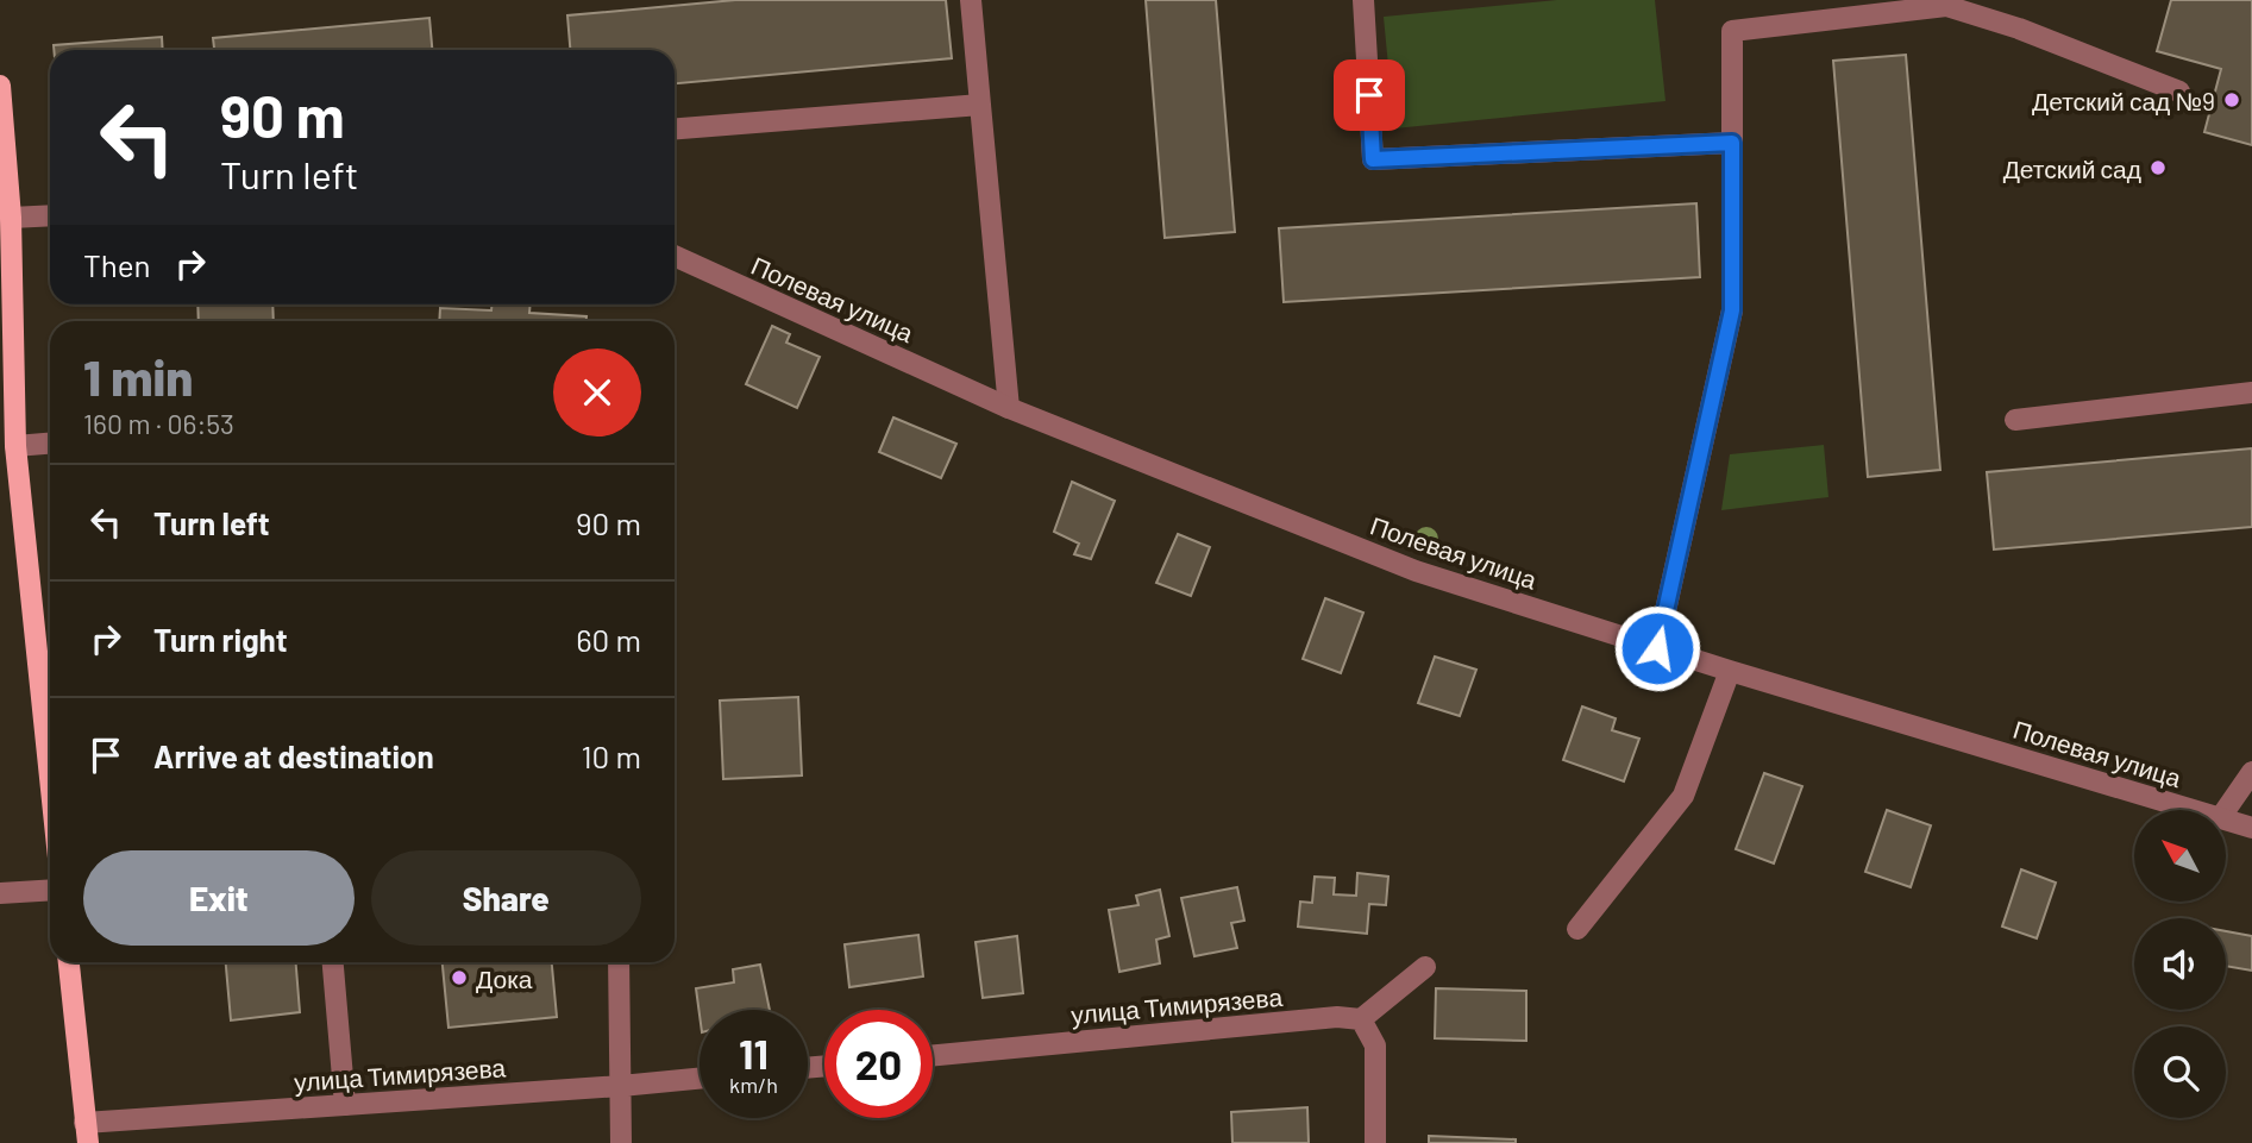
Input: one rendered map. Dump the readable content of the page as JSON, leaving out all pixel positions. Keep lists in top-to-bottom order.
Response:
{
  "streets": {
    "street": ["Полевая улица", "улица Тимирязева"]
  },
  "places": ["Детский сад №9", "Детский сад", "Дока"],
  "north": "top left",
  "page": {
    "turn": ["90 m", "Turn left"],
    "then": "Then",
    "heading": ["1 min", "160 m · 06:53"],
    "list": [
      {
        "name": "Turn left",
        "value": "90 m"
      },
      {
        "name": "Turn right",
        "value": "60 m"
      },
      {
        "name": "Arrive at destination",
        "value": "10 m"
      }
    ],
    "buttons": ["Exit", "Share"],
    "speed": "11 km/h",
    "limit": "20"
  }
}
